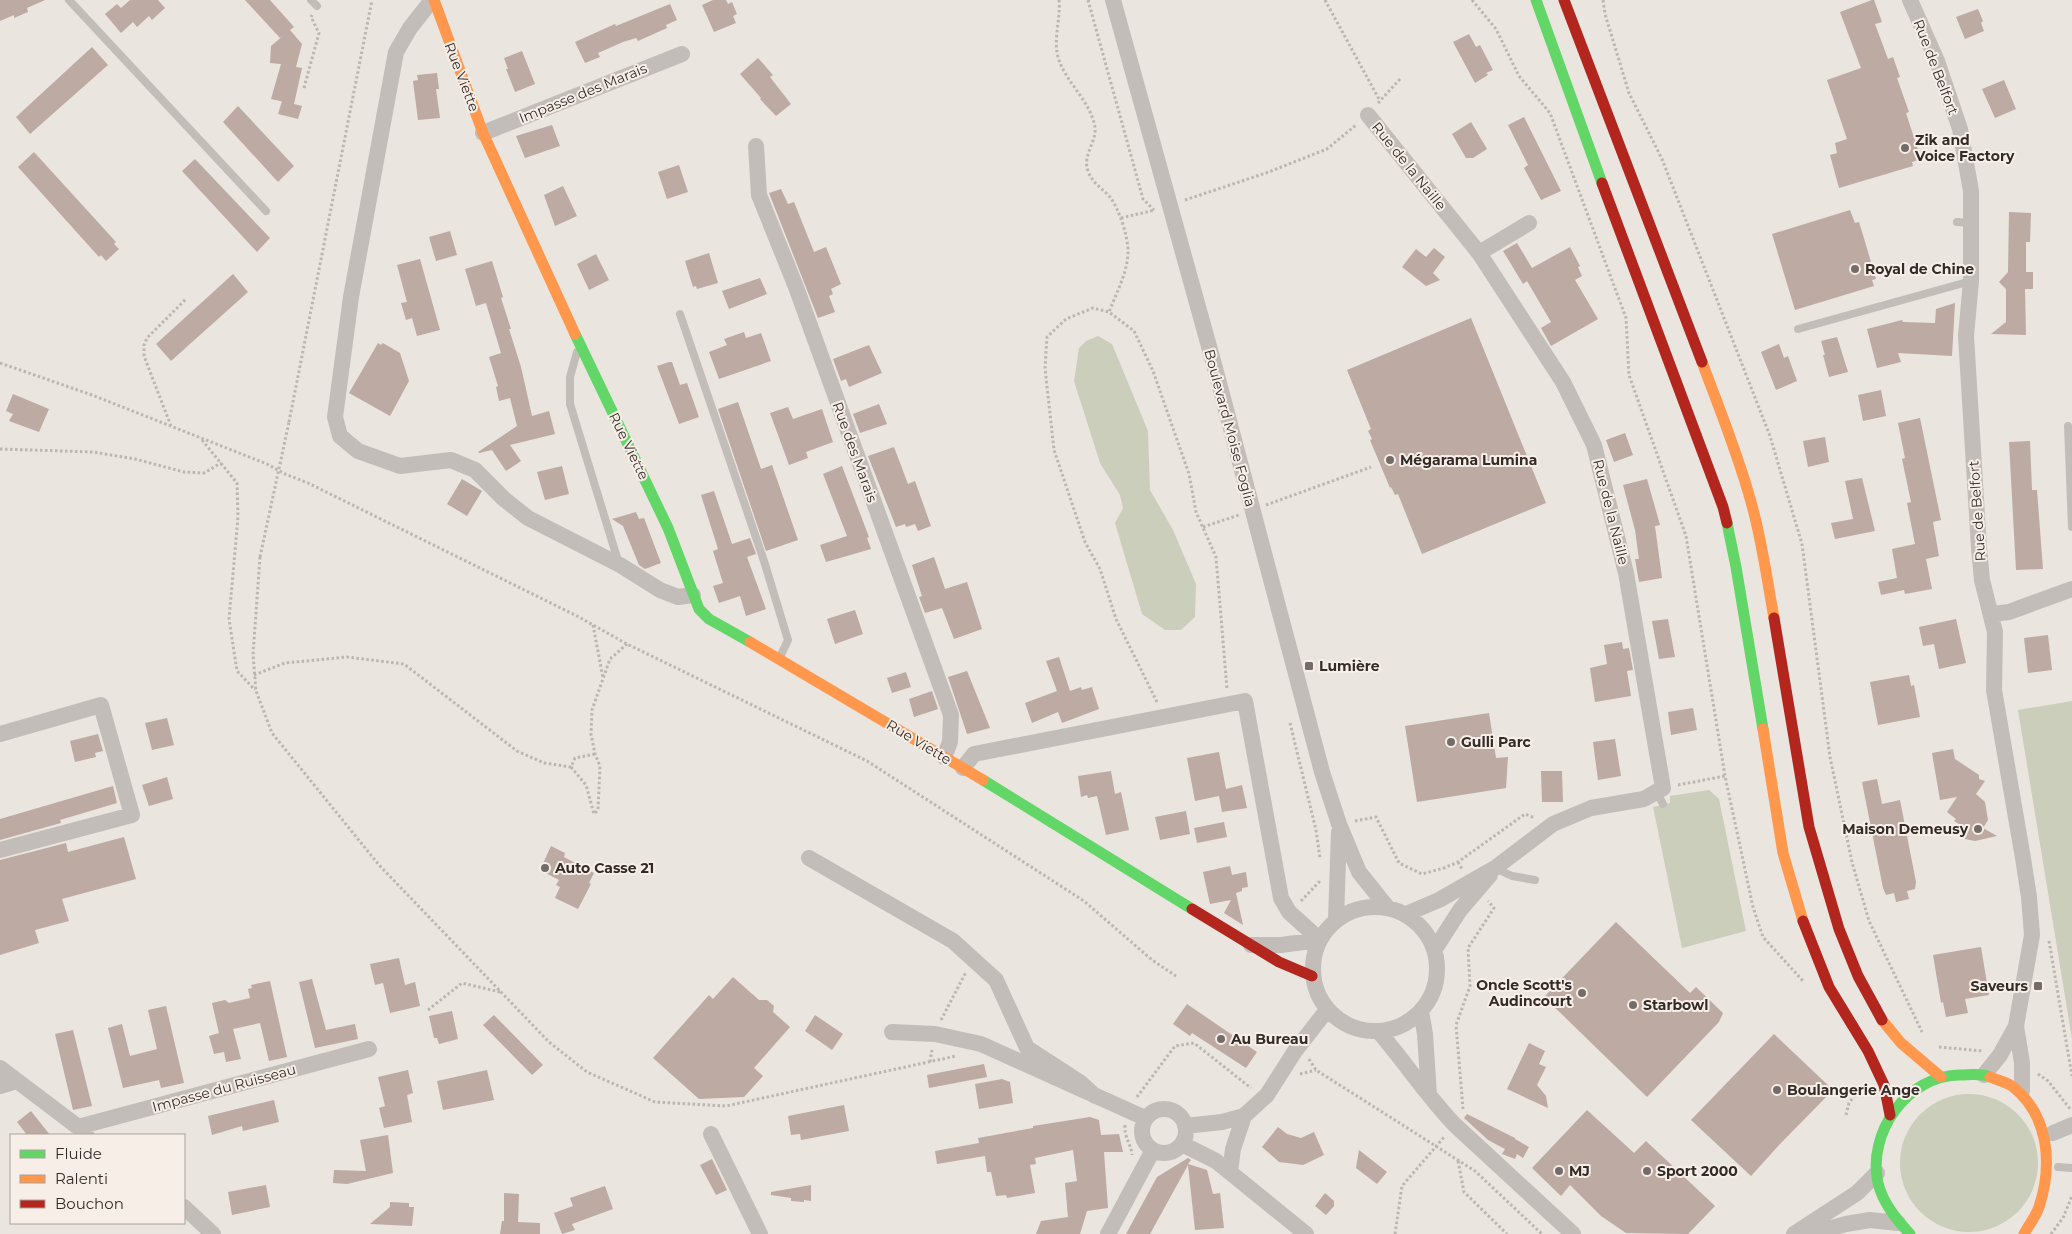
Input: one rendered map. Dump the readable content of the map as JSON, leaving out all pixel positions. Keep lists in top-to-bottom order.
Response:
{
  "streets": {
    "main road": ["Rue Viette"],
    "street": [
      "Rue de Belfort",
      "Impasse des Marais",
      "Rue de la Naille",
      "Boulevard Moise Foglia",
      "Rue des Marais",
      "Impasse du Ruisseau"
    ]
  },
  "crossings": [
    ["Rue Viette", "Impasse des Marais"],
    ["Rue Viette", "Boulevard Moise Foglia"],
    ["Rue Viette", "Rue des Marais"]
  ],
  "places": {
    "other": [
      "Zik and Voice Factory",
      "Royal de Chine",
      "Mégarama Lumina",
      "Gulli Parc",
      "Maison Demeusy",
      "Auto Casse 21",
      "Oncle Scott's Audincourt",
      "Starbowl",
      "Au Bureau",
      "Boulangerie Ange",
      "MJ",
      "Sport 2000"
    ],
    "transit": ["Lumière", "Saveurs"]
  },
  "legend": ["Fluide", "Ralenti", "Bouchon"]
}
